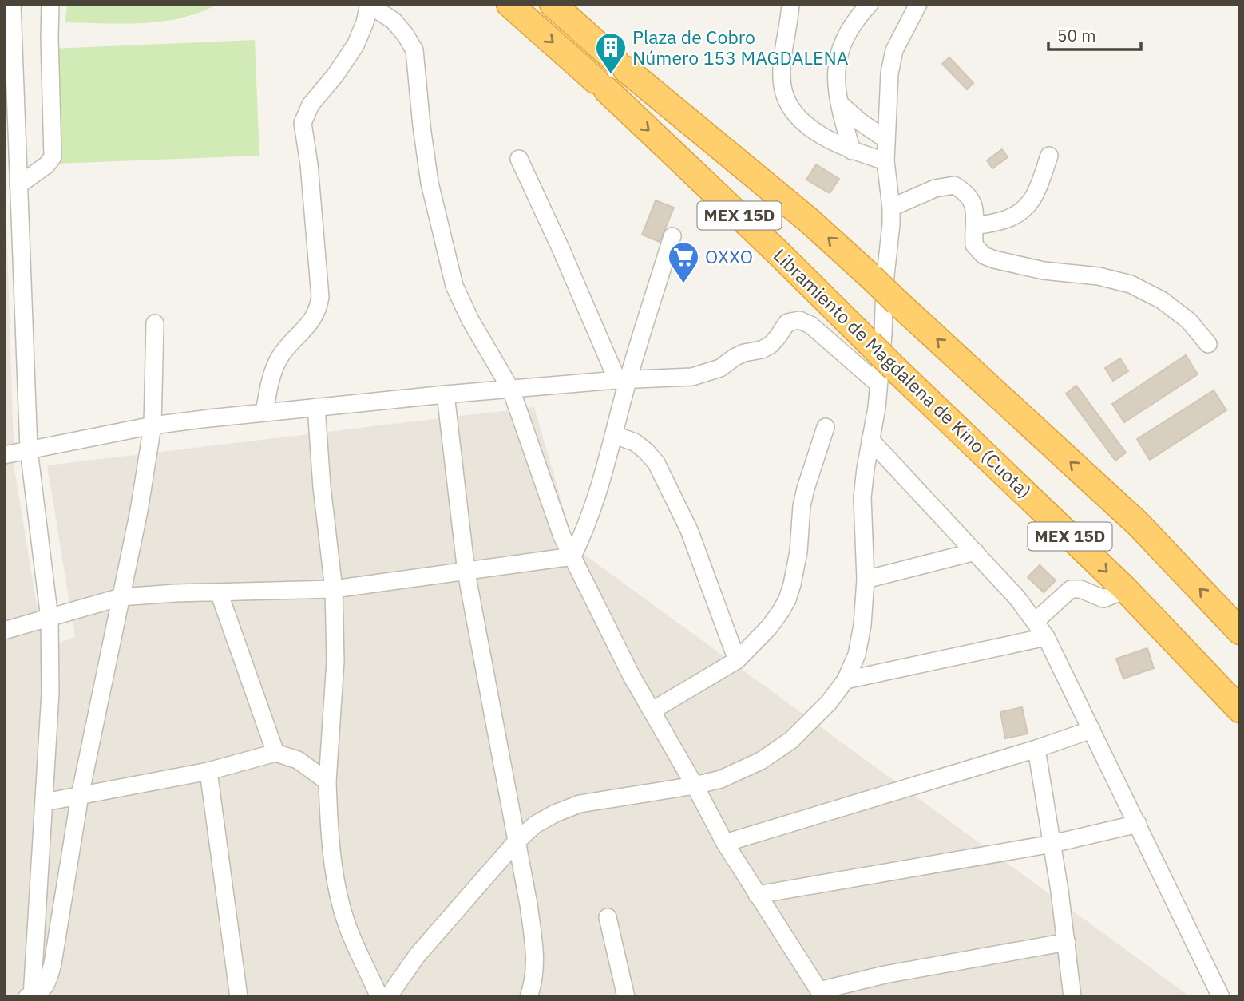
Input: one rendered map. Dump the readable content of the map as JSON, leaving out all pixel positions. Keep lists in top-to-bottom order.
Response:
{
  "streets": {
    "highway": ["MEX 15D", "Libramiento de Magdalena de Kino (Cuota)"]
  },
  "places": {
    "building": ["Plaza de Cobro Número 153 MAGDALENA"],
    "supermarket": ["OXXO"]
  },
  "scale_bar": "50 m"
}
